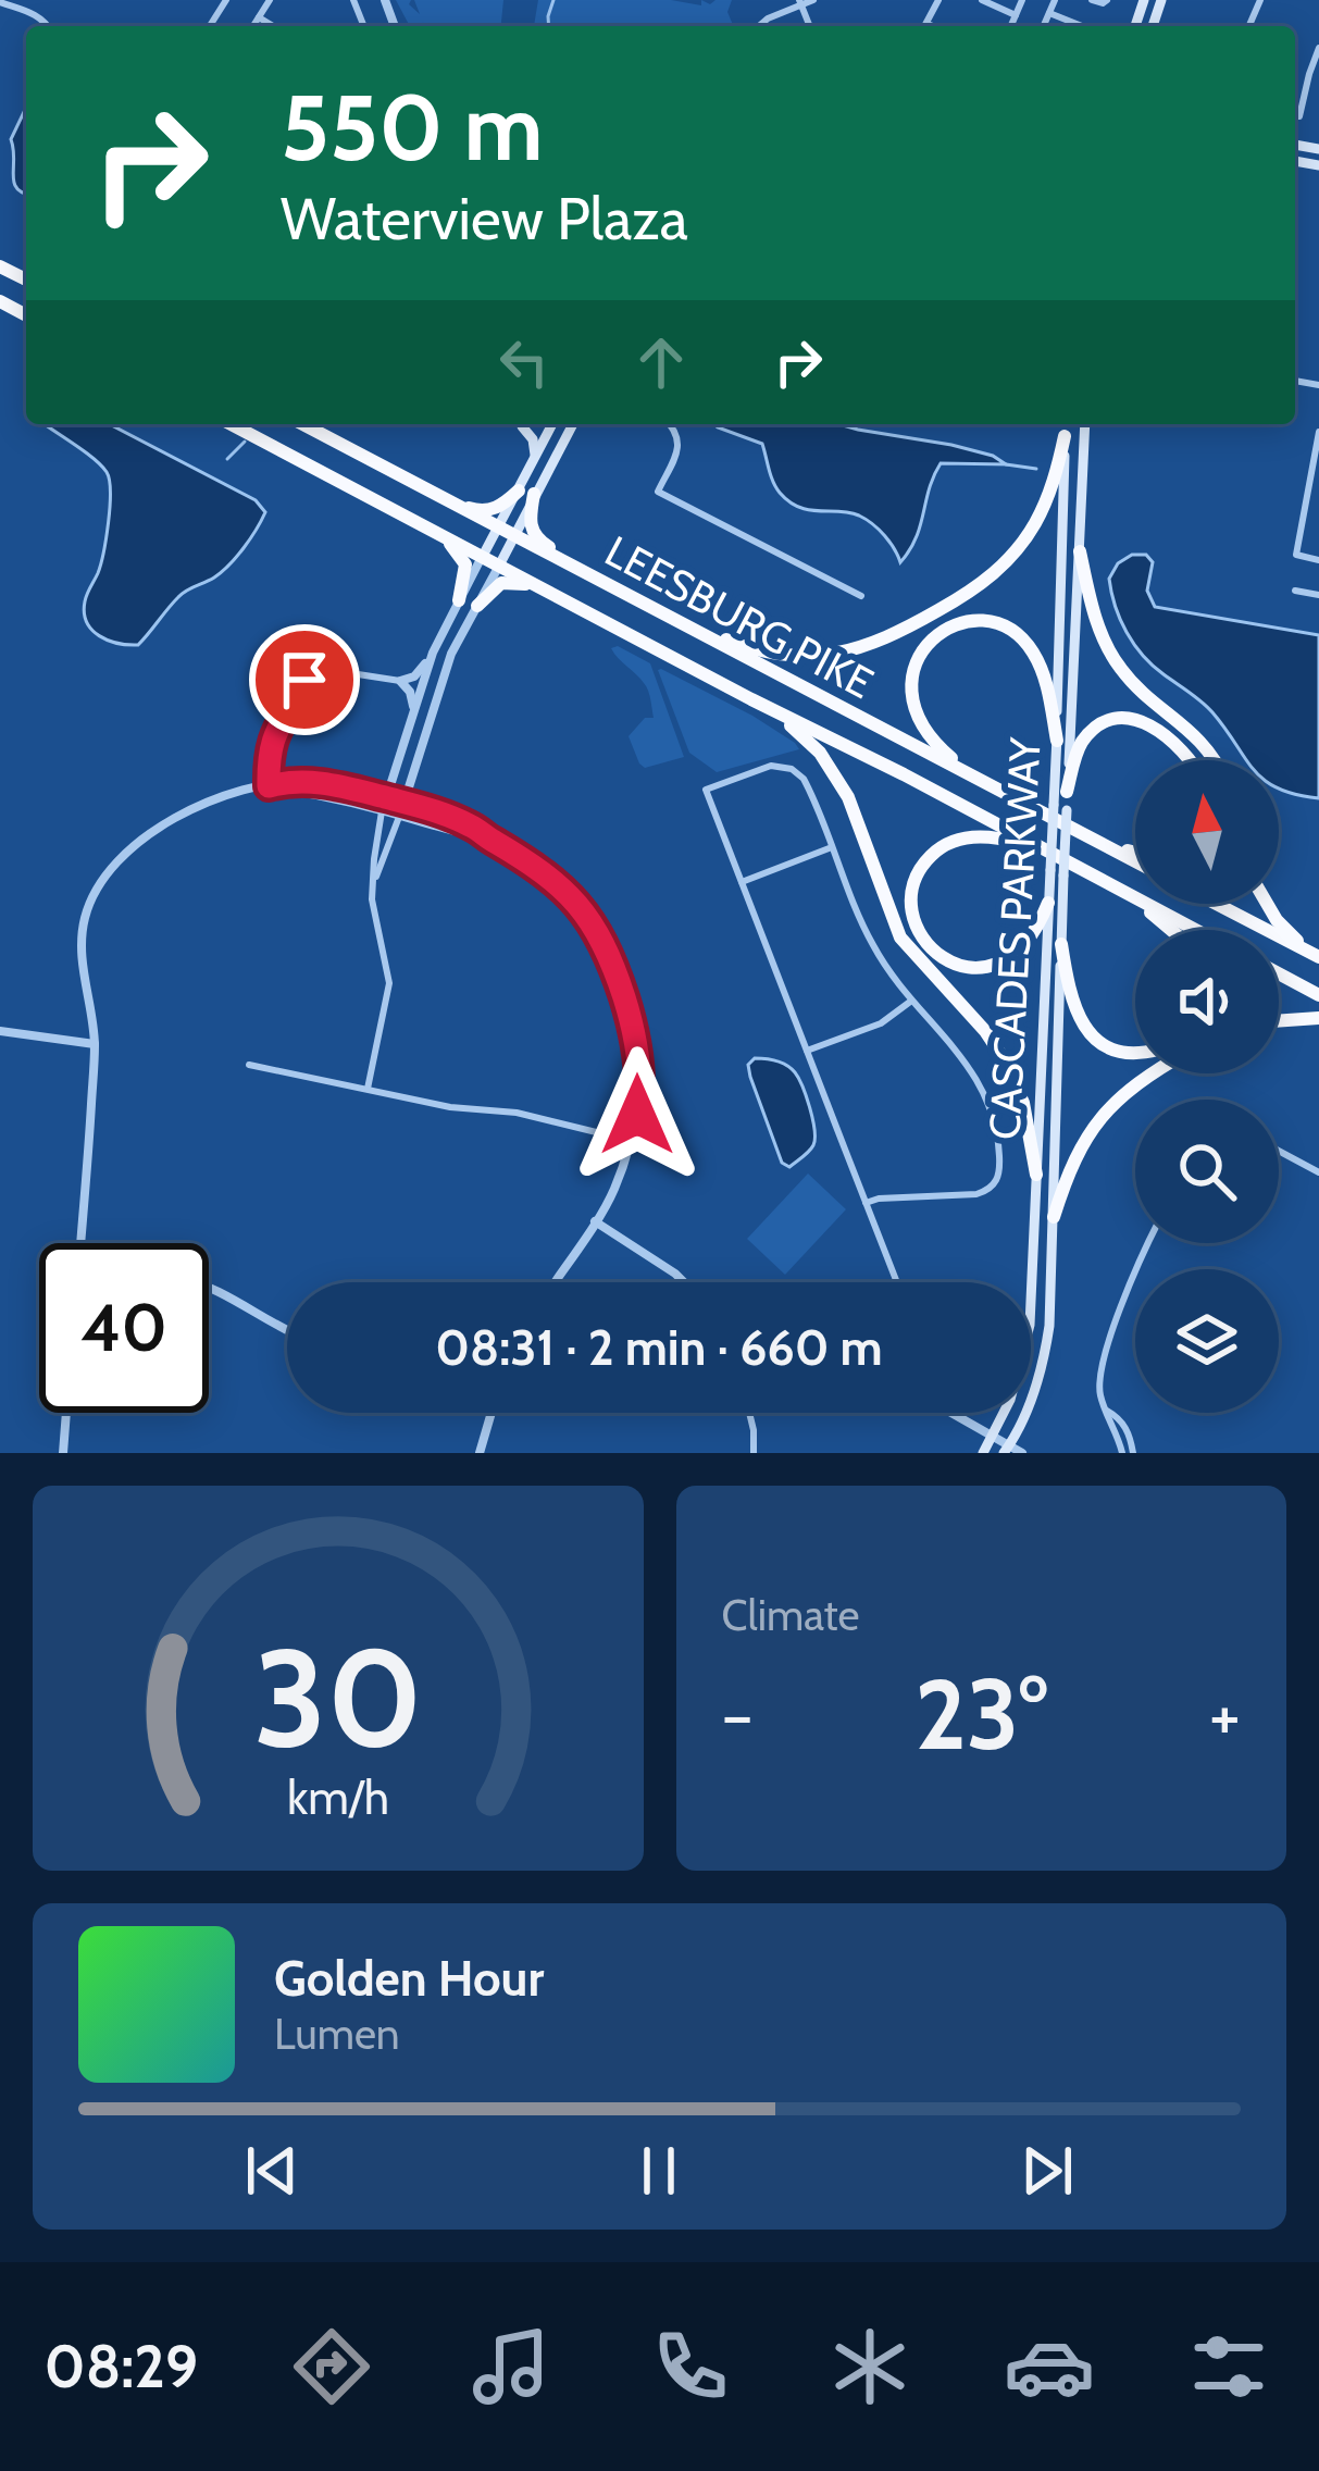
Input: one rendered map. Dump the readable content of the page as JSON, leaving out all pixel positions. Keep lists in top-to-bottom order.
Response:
{
  "streets": {
    "highway": ["LEESBURG PIKE"],
    "main road": ["CASCADES PARKWAY"]
  },
  "north": "top",
  "page": {
    "turn": ["550 m", "Waterview Plaza"],
    "limit": "40",
    "trip": "08:31 · 2 min · 660 m",
    "tile": "Climate",
    "heat": ["−", "23°", "+"],
    "song": ["Golden Hour", "Lumen"],
    "tabs": "08:29",
    "gauge": ["30", "km/h"]
  }
}
